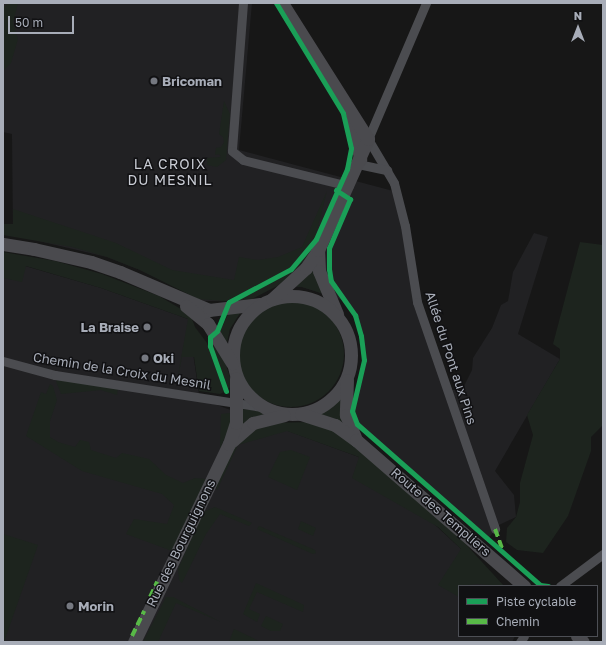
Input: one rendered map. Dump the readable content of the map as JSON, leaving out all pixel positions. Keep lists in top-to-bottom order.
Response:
{
  "streets": {
    "main road": ["Route des Templiers", "Rue des Bourguignons"],
    "street": ["Allée du Pont aux Pins", "Chemin de la Croix du Mesnil"]
  },
  "crossings": [
    ["Chemin de la Croix du Mesnil", "Route des Templiers"],
    ["Chemin de la Croix du Mesnil", "Rue des Bourguignons"],
    ["Route des Templiers", "Rue des Bourguignons"]
  ],
  "districts": ["LA CROIX DU MESNIL"],
  "places": [
    "Bricoman",
    "La Braise",
    "Oki",
    "Morin"
  ],
  "legend": ["Piste cyclable", "Chemin"],
  "scale_bar": "50 m",
  "north": "top"
}
